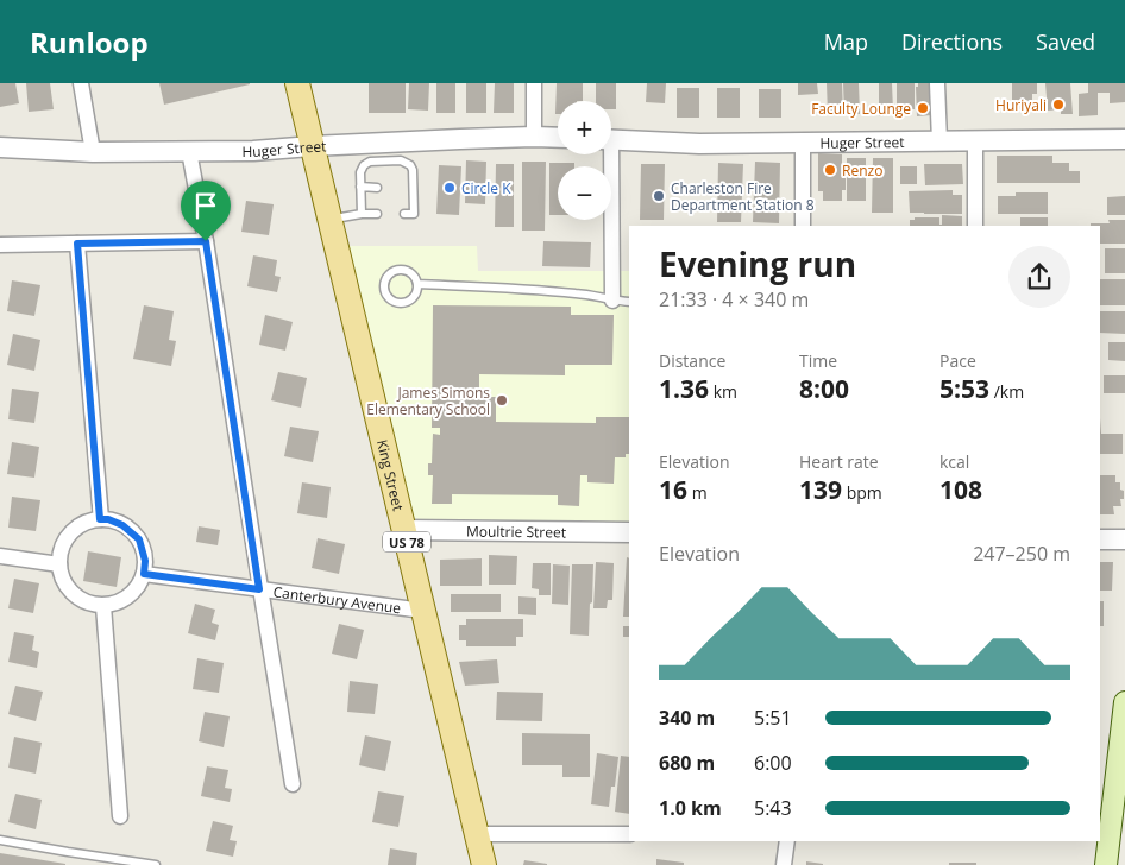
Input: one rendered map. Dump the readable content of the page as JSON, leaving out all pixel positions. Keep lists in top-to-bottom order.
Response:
{
  "streets": {
    "main road": ["King Street", "US 78"],
    "street": ["Huger Street", "Moultrie Street", "Canterbury Avenue"]
  },
  "crossings": [
    ["Huger Street", "King Street"],
    ["King Street", "Moultrie Street"],
    ["King Street", "Canterbury Avenue"]
  ],
  "places": [
    "Huriyali",
    "Faculty Lounge",
    "Renzo",
    "Circle K",
    "Charleston Fire Department Station 8",
    "James Simons Elementary School"
  ],
  "page": {
    "header": "Runloop",
    "nav": ["Map", "Directions", "Saved"],
    "map_buttons": ["+", "−"],
    "heading": ["Evening run", "21:33 · 4 × 340 m"],
    "stats": [
      ["Distance", "1.36 km"],
      ["Time", "8:00"],
      ["Pace", "5:53 /km"],
      ["Elevation", "16 m"],
      ["Heart rate", "139 bpm"],
      ["kcal", "108"]
    ],
    "chart": ["Elevation", "247–250 m"],
    "list": [
      {
        "name": "340 m",
        "note": "5:51"
      },
      {
        "name": "680 m",
        "note": "6:00"
      },
      {
        "name": "1.0 km",
        "note": "5:43"
      }
    ]
  }
}
